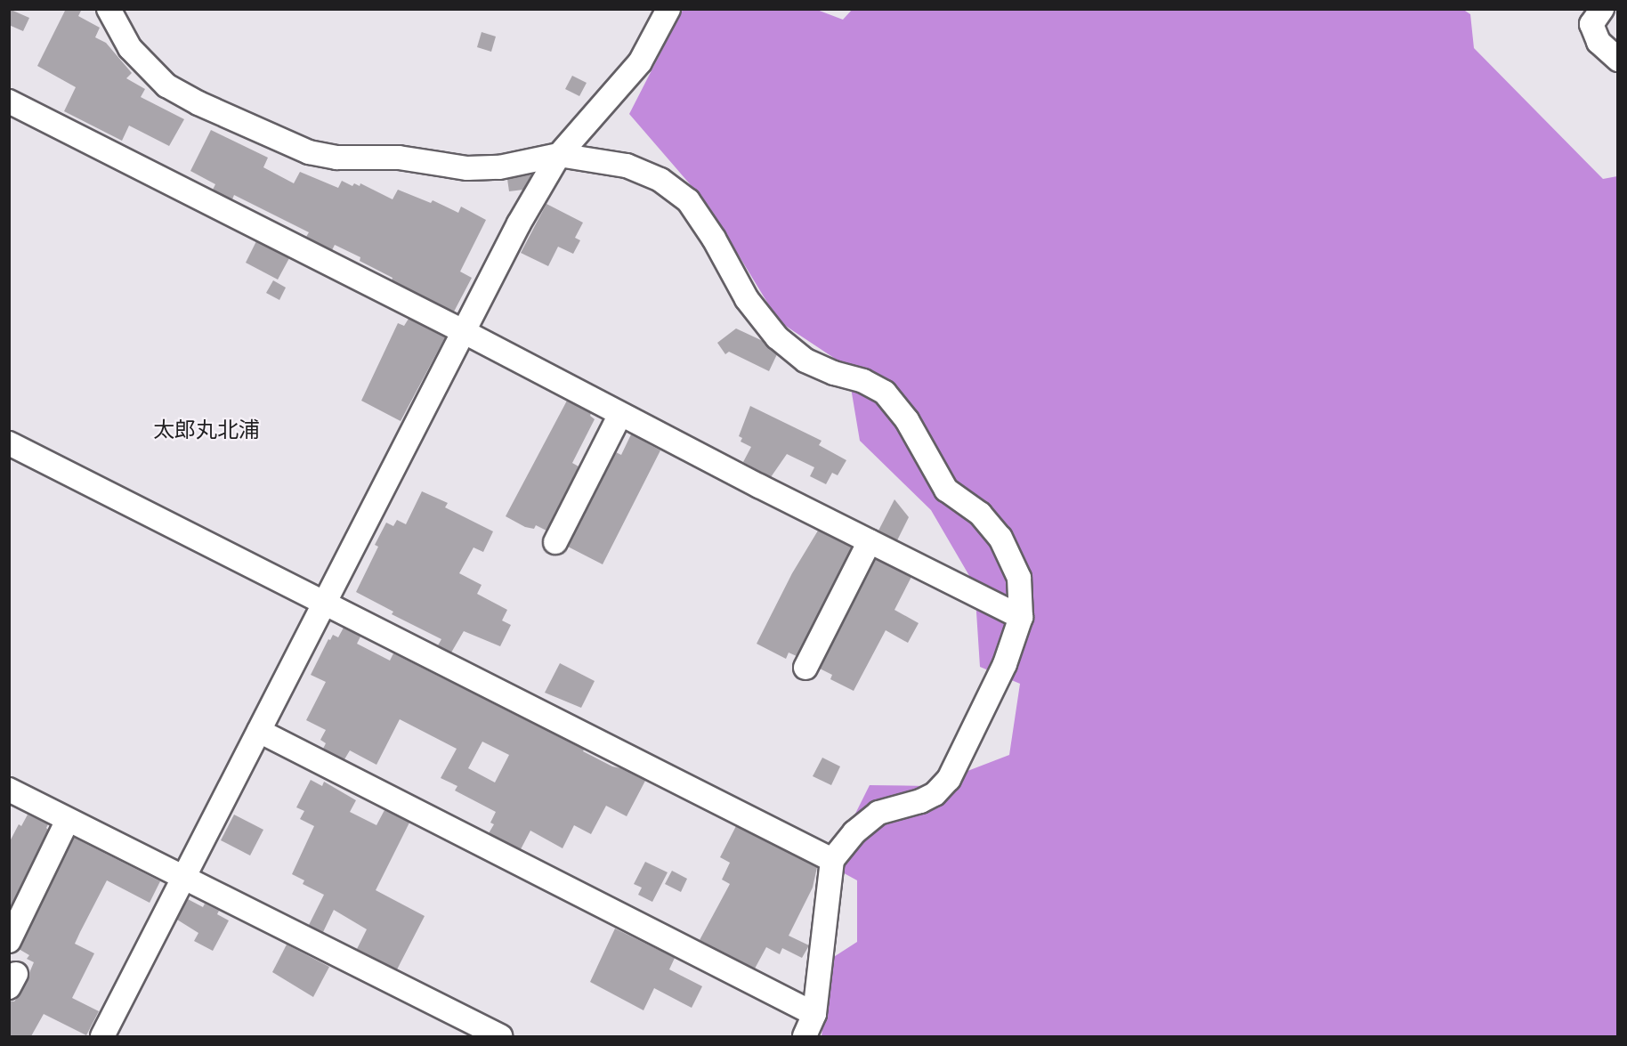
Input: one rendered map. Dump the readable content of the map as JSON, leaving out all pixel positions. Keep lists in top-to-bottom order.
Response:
{
  "districts": ["太郎丸北浦"]
}
